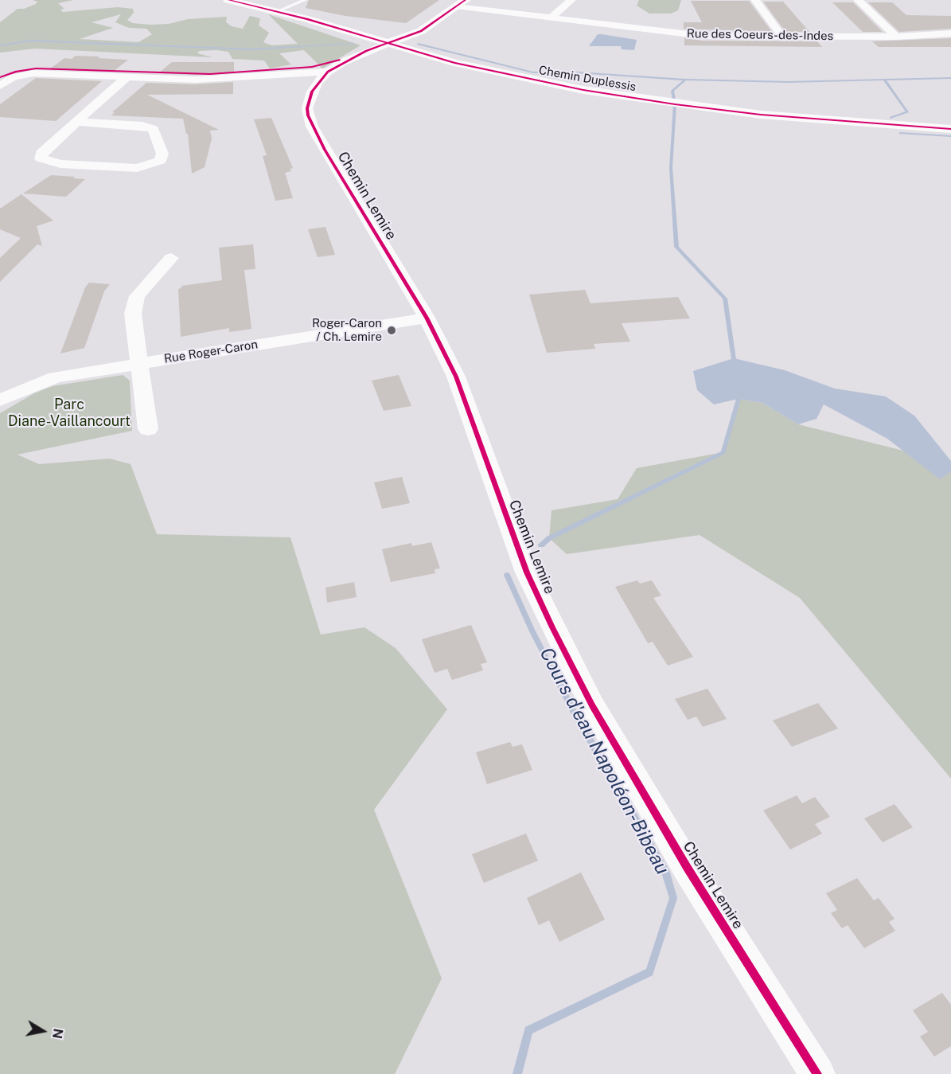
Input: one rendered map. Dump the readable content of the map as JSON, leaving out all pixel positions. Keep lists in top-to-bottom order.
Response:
{
  "streets": {
    "street": [
      "Rue des Coeurs-des-Indes",
      "Chemin Duplessis",
      "Chemin Lemire",
      "Rue Roger-Caron"
    ]
  },
  "crossings": [
    ["Chemin Duplessis", "Chemin Lemire"],
    ["Chemin Lemire", "Rue Roger-Caron"]
  ],
  "water": ["Cours d'eau Napoléon-Bibeau"],
  "parks": ["Parc Diane-Vaillancourt"],
  "places": ["Roger-Caron / Ch. Lemire"],
  "north": "right"
}
